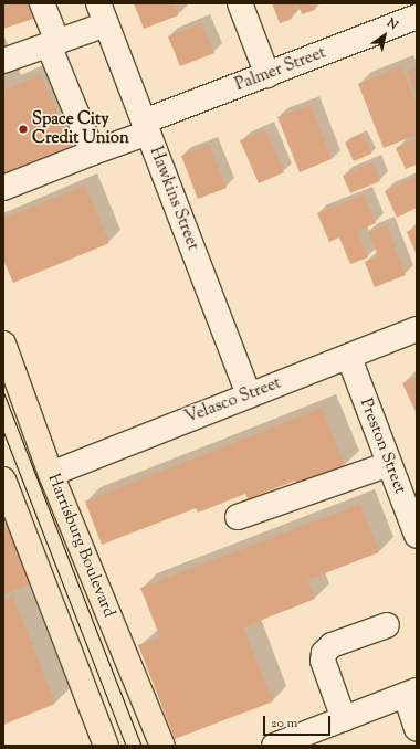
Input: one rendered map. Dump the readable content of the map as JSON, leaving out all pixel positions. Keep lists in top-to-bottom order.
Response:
{
  "streets": {
    "main road": ["Harrisburg Boulevard"],
    "street": [
      "Palmer Street",
      "Hawkins Street",
      "Velasco Street",
      "Preston Street"
    ]
  },
  "crossings": [
    ["Palmer Street", "Hawkins Street"],
    ["Hawkins Street", "Velasco Street"],
    ["Velasco Street", "Preston Street"],
    ["Velasco Street", "Harrisburg Boulevard"]
  ],
  "places": ["Space City Credit Union"],
  "scale_bar": "20 m",
  "north": "top right"
}
